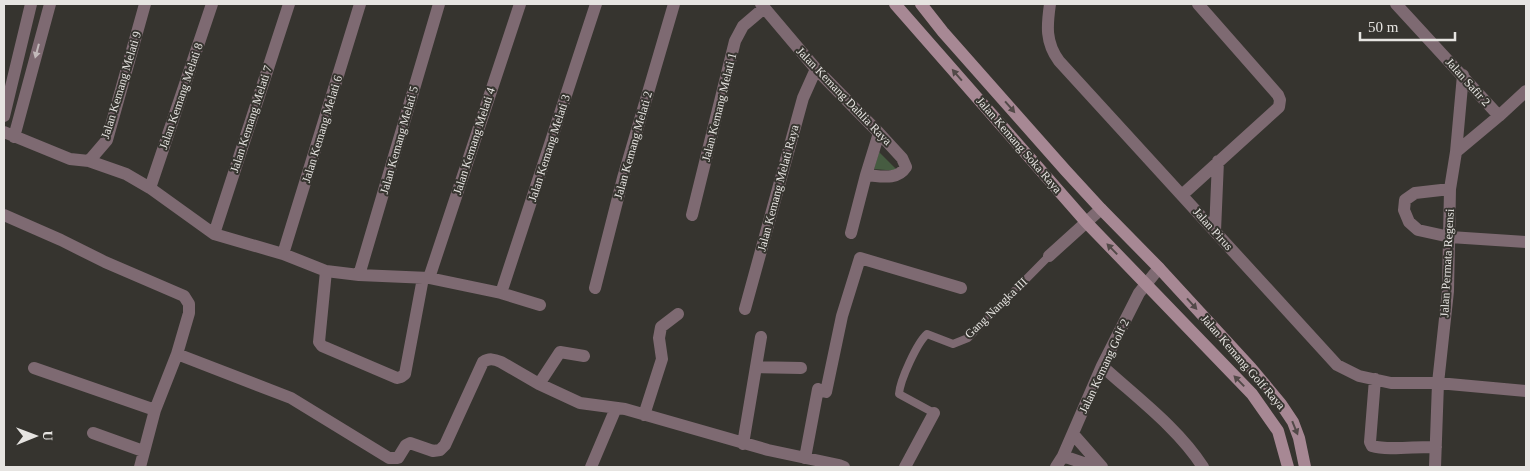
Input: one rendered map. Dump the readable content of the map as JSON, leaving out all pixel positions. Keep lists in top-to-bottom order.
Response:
{
  "streets": {
    "street": [
      "Jalan Safir 2",
      "Jalan Kemang Melati 9",
      "Jalan Kemang Melati 8",
      "Jalan Kemang Dahlia Raya",
      "Jalan Kemang Melati 1",
      "Jalan Kemang Melati 7",
      "Jalan Kemang Melati 6",
      "Jalan Kemang Melati 5",
      "Jalan Kemang Melati 4",
      "Jalan Kemang Melati 2",
      "Jalan Kemang Soka Raya",
      "Jalan Kemang Melati 3",
      "Jalan Kemang Melati Raya",
      "Jalan Pirus",
      "Jalan Permata Regensi",
      "Gang Nangka III",
      "Jalan Kemang Golf Raya",
      "Jalan Kemang Golf 2"
    ]
  },
  "crossings": [
    ["Jalan Safir 2", "Jalan Permata Regensi"],
    ["Jalan Kemang Dahlia Raya", "Jalan Kemang Melati 1"],
    ["Jalan Kemang Dahlia Raya", "Jalan Kemang Melati Raya"],
    ["Jalan Kemang Soka Raya", "Jalan Kemang Golf Raya"],
    ["Jalan Kemang Soka Raya", "Jalan Kemang Golf 2"],
    ["Jalan Pirus", "Jalan Permata Regensi"],
    ["Jalan Kemang Golf Raya", "Jalan Kemang Golf 2"]
  ],
  "scale_bar": "50 m",
  "north": "right"
}
